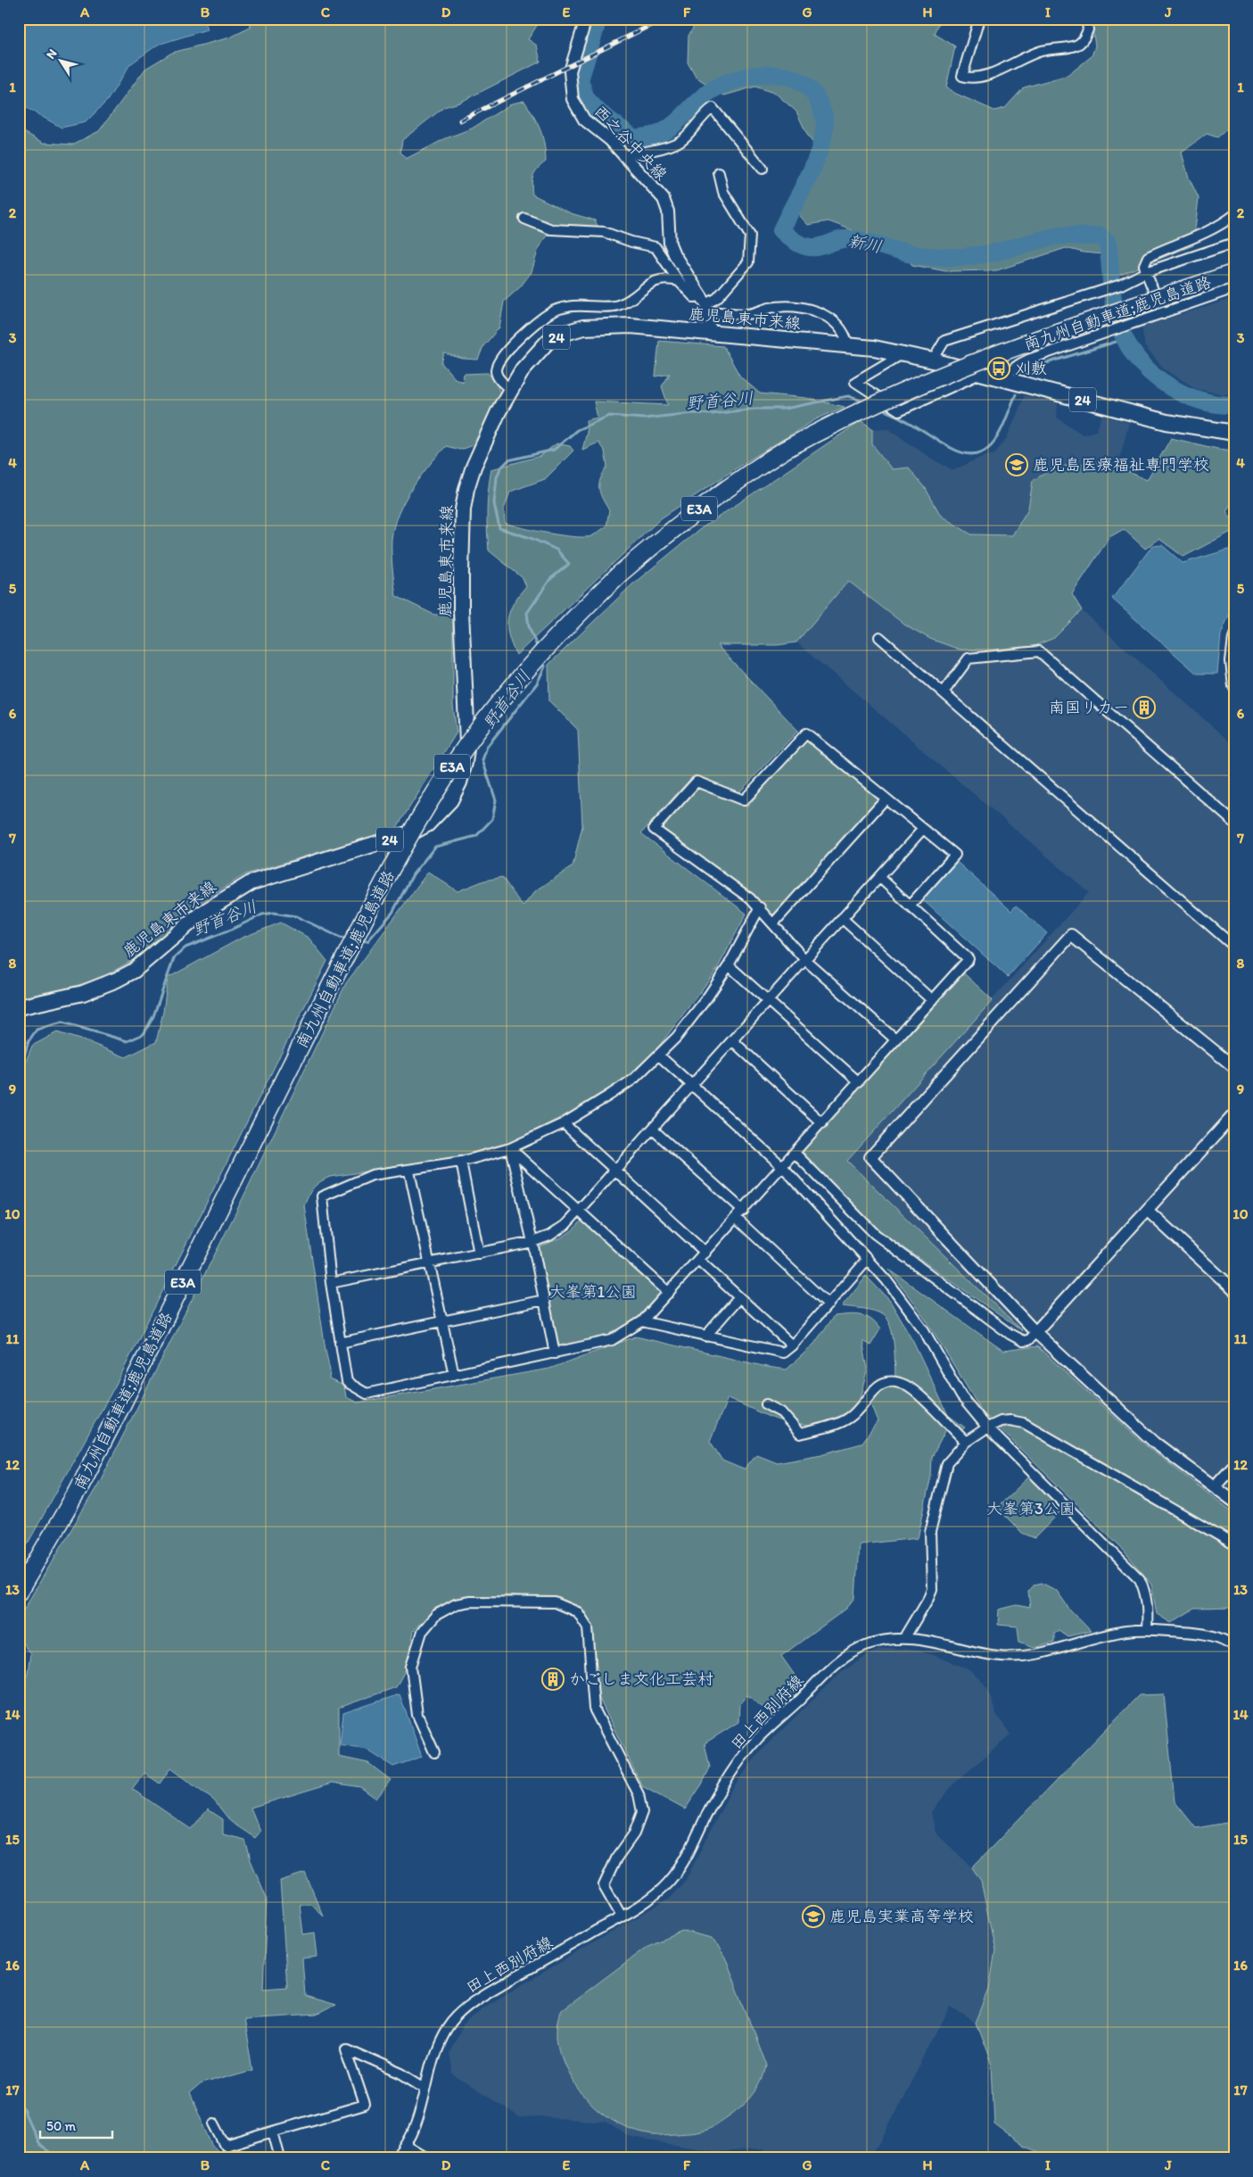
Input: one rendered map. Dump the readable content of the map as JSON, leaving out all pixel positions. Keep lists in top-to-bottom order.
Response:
{
  "streets": {
    "highway": ["南九州自動車道;鹿児島道路", "E3A"],
    "main road": ["鹿児島東市来線", "24"],
    "street": ["西之谷中央線", "田上西別府線"]
  },
  "crossings": [
    ["西之谷中央線", "鹿児島東市来線"]
  ],
  "water": ["新川", "野首谷川"],
  "parks": ["大峯第1公園", "大峯第3公園"],
  "places": {
    "bus stop": ["刈敷"],
    "school or university": ["鹿児島医療福祉専門学校", "鹿児島実業高等学校"],
    "building": ["南国リカー", "かごしま文化工芸村"]
  },
  "scale_bar": "50 m",
  "north": "top left",
  "grid": {
    "columns": [
      "A",
      "B",
      "C",
      "D",
      "E",
      "F",
      "G",
      "H",
      "I",
      "J"
    ],
    "rows": [
      "1",
      "2",
      "3",
      "4",
      "5",
      "6",
      "7",
      "8",
      "9",
      "10",
      "11",
      "12",
      "13",
      "14",
      "15",
      "16",
      "17"
    ]
  }
}
